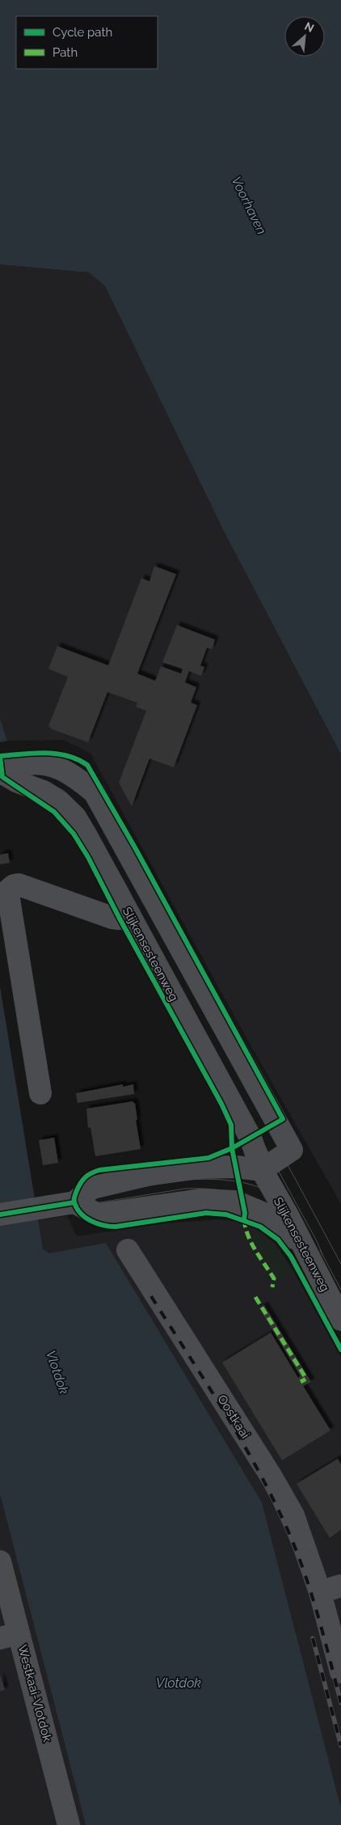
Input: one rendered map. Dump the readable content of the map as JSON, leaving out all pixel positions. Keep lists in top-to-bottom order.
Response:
{
  "streets": {
    "street": ["Slijkensesteenweg", "Oostkaai", "Westkaai-Vlotdok"]
  },
  "water": ["Voorhaven", "Vlotdok"],
  "legend": ["Cycle path", "Path"],
  "north": "top right"
}
